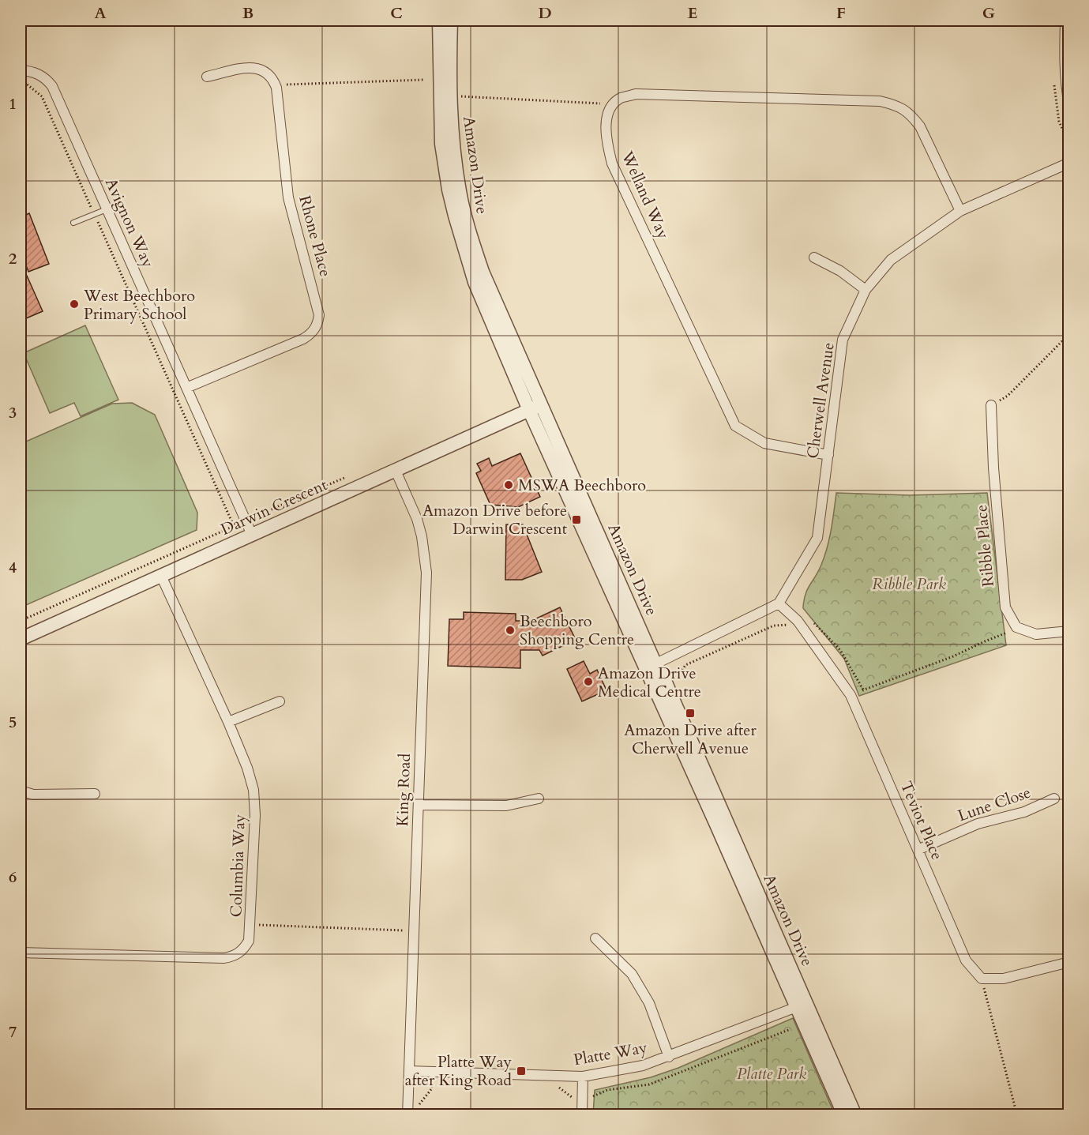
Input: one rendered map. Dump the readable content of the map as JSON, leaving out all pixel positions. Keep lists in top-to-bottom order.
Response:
{
  "streets": {
    "street": [
      "Amazon Drive",
      "Welland Way",
      "Avignon Way",
      "Rhone Place",
      "Cherwell Avenue",
      "Darwin Crescent",
      "Ribble Place",
      "King Road",
      "Lune Close",
      "Teviot Place",
      "Columbia Way",
      "Platte Way"
    ]
  },
  "crossings": [
    ["Amazon Drive", "Darwin Crescent"],
    ["Amazon Drive", "Platte Way"],
    ["Welland Way", "Cherwell Avenue"],
    ["Avignon Way", "Rhone Place"],
    ["Avignon Way", "Darwin Crescent"],
    ["Cherwell Avenue", "Teviot Place"],
    ["Darwin Crescent", "King Road"],
    ["Darwin Crescent", "Columbia Way"],
    ["King Road", "Platte Way"],
    ["Lune Close", "Teviot Place"]
  ],
  "parks": ["Ribble Park", "Platte Park"],
  "places": {
    "other": [
      "West Beechboro Primary School",
      "MSWA Beechboro",
      "Beechboro Shopping Centre",
      "Amazon Drive Medical Centre"
    ],
    "transit": ["Amazon Drive before Darwin Crescent", "Amazon Drive after Cherwell Avenue", "Platte Way after King Road"]
  },
  "grid": {
    "columns": [
      "A",
      "B",
      "C",
      "D",
      "E",
      "F",
      "G"
    ],
    "rows": [
      "1",
      "2",
      "3",
      "4",
      "5",
      "6",
      "7"
    ]
  }
}
